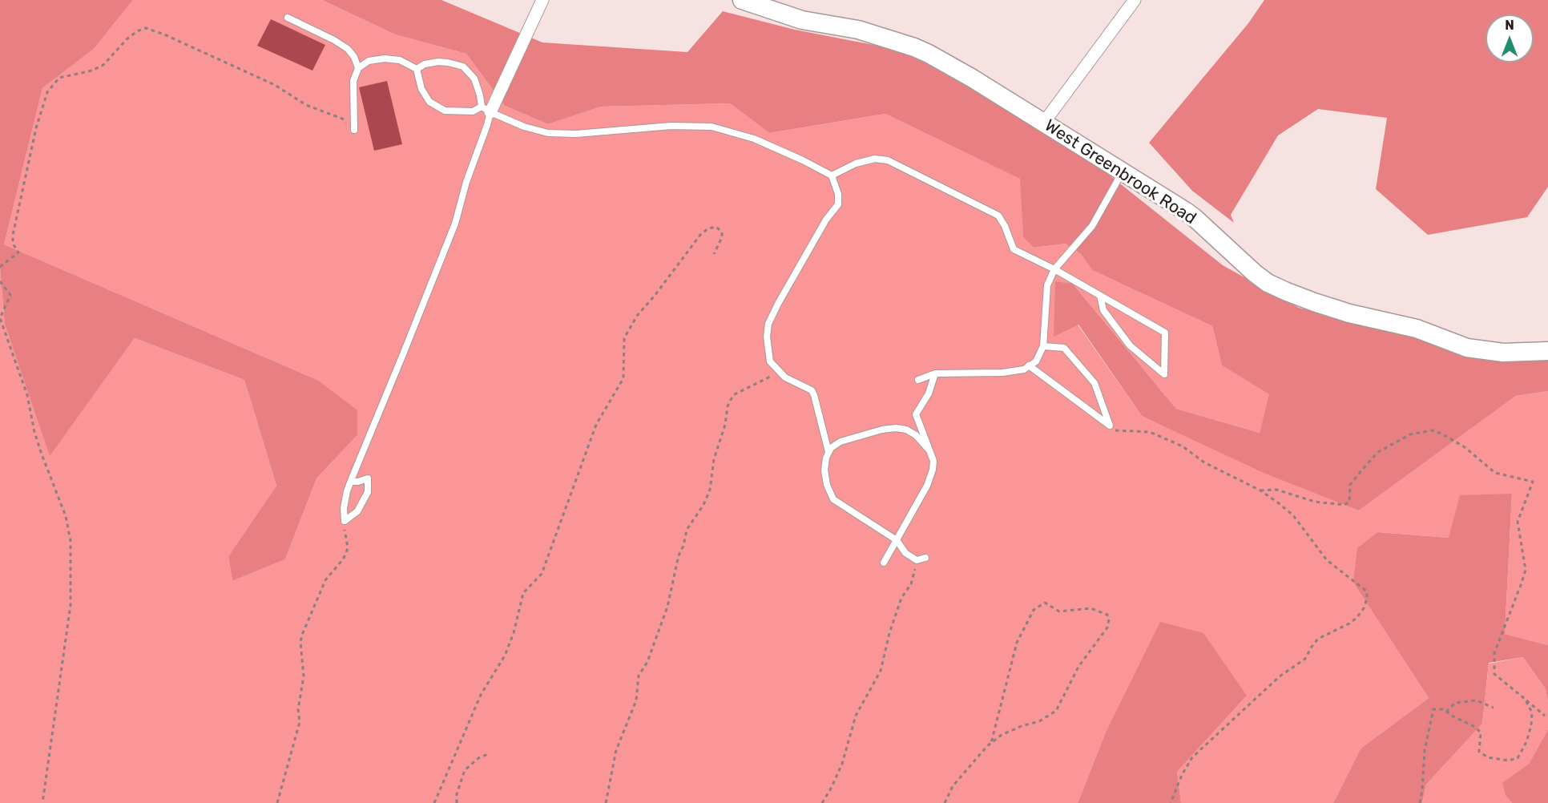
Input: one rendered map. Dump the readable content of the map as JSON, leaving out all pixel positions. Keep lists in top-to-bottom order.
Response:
{
  "streets": {
    "street": ["West Greenbrook Road"]
  },
  "north": "top"
}
